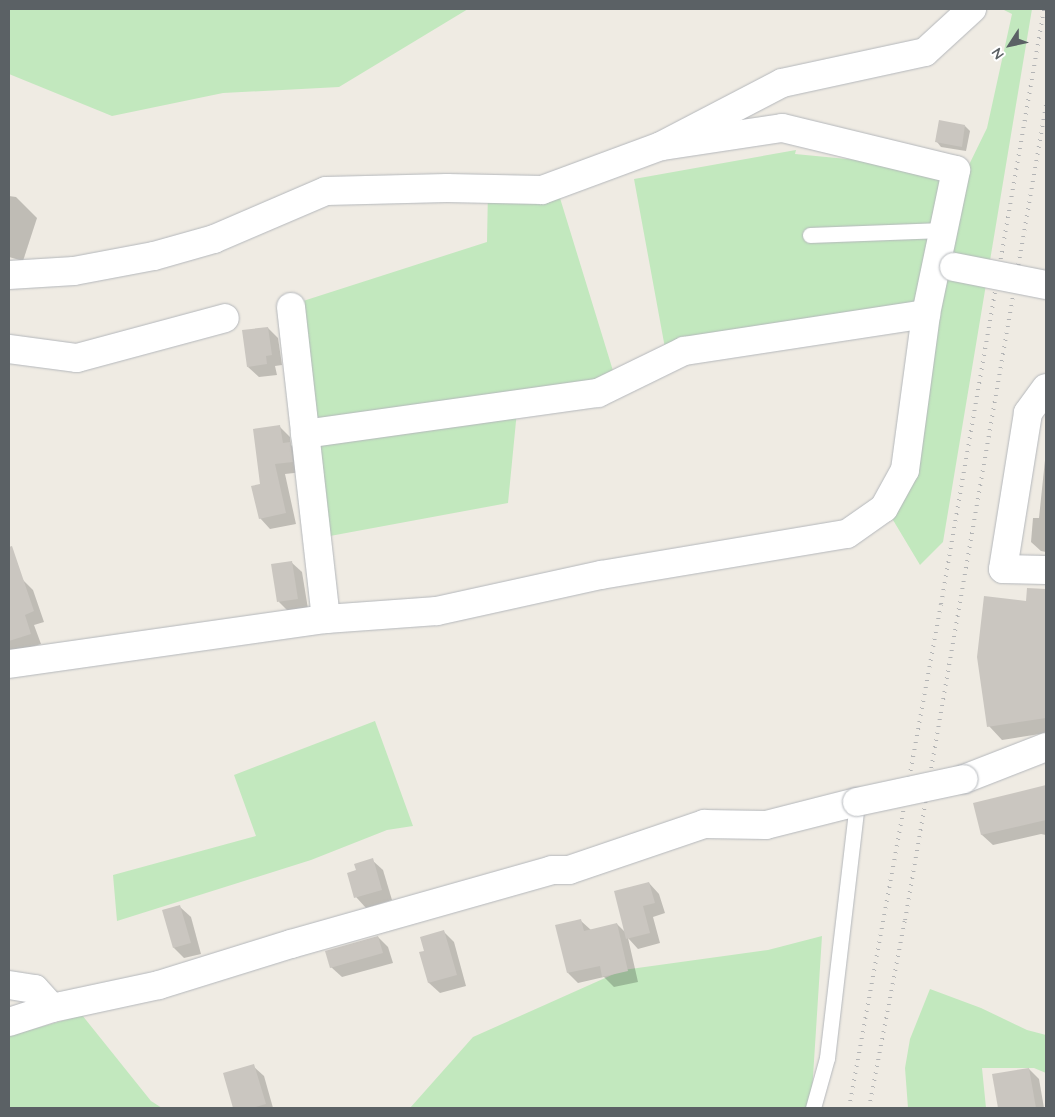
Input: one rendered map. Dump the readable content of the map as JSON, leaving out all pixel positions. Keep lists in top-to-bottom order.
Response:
{
  "north": "bottom left"
}
